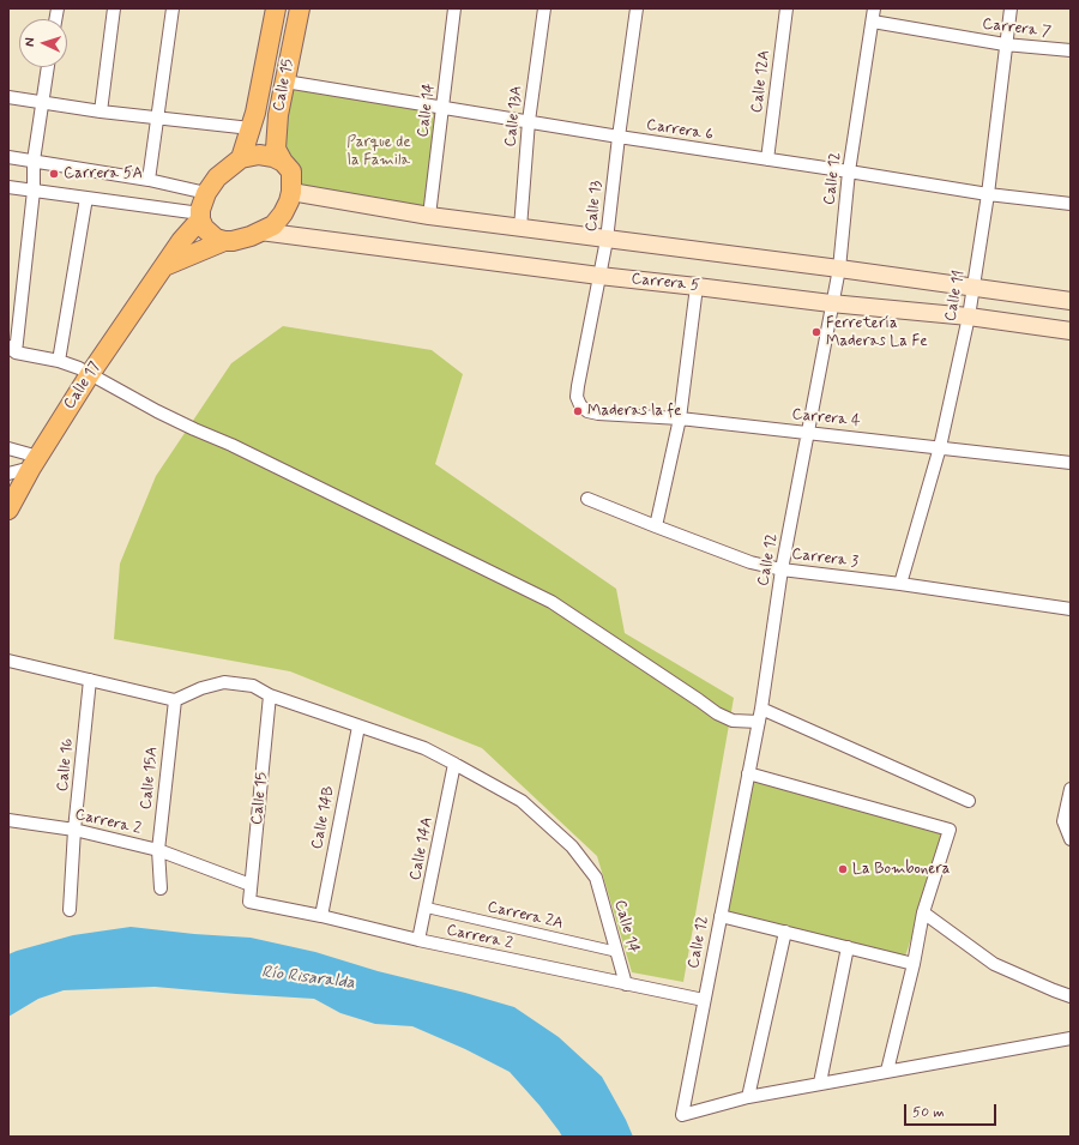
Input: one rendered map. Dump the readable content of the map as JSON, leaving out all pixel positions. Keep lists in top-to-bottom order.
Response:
{
  "streets": {
    "main road": ["Calle 15", "Carrera 5", "Calle 17"],
    "street": [
      "Carrera 7",
      "Calle 12A",
      "Calle 14",
      "Calle 13A",
      "Carrera 6",
      "Calle 12",
      "Calle 13",
      "Calle 11",
      "Carrera 4",
      "Carrera 3",
      "Calle 16",
      "Calle 15A",
      "Calle 14B",
      "Carrera 2",
      "Calle 14A",
      "Carrera 2A"
    ]
  },
  "crossings": [
    ["Carrera 7", "Calle 12"],
    ["Carrera 7", "Calle 11"],
    ["Calle 12A", "Carrera 6"],
    ["Calle 15", "Carrera 6"],
    ["Calle 15", "Carrera 5"],
    ["Calle 15", "Calle 17"],
    ["Calle 15", "Carrera 2"],
    ["Calle 14", "Carrera 6"],
    ["Calle 14", "Carrera 2"],
    ["Calle 14", "Calle 14A"],
    ["Calle 14", "Carrera 2A"],
    ["Calle 13A", "Carrera 6"],
    ["Carrera 6", "Calle 12"],
    ["Carrera 6", "Calle 13"],
    ["Carrera 6", "Calle 11"],
    ["Calle 12", "Carrera 5"],
    ["Calle 12", "Carrera 4"],
    ["Calle 12", "Carrera 3"],
    ["Calle 12", "Carrera 2"],
    ["Calle 13", "Carrera 5"],
    ["Calle 13", "Carrera 4"],
    ["Carrera 5", "Calle 11"],
    ["Carrera 5", "Calle 17"],
    ["Calle 11", "Carrera 4"],
    ["Calle 11", "Carrera 3"],
    ["Calle 16", "Carrera 2"],
    ["Calle 15A", "Carrera 2"],
    ["Calle 14B", "Carrera 2"],
    ["Carrera 2", "Calle 14A"],
    ["Calle 14A", "Carrera 2A"]
  ],
  "water": ["Río Risaralda"],
  "parks": ["Parque de la Famila"],
  "places": [
    "Carrera 5A",
    "Ferretería Maderas La Fe",
    "Maderas la fe",
    "La Bombonera"
  ],
  "scale_bar": "50 m",
  "north": "left"
}
